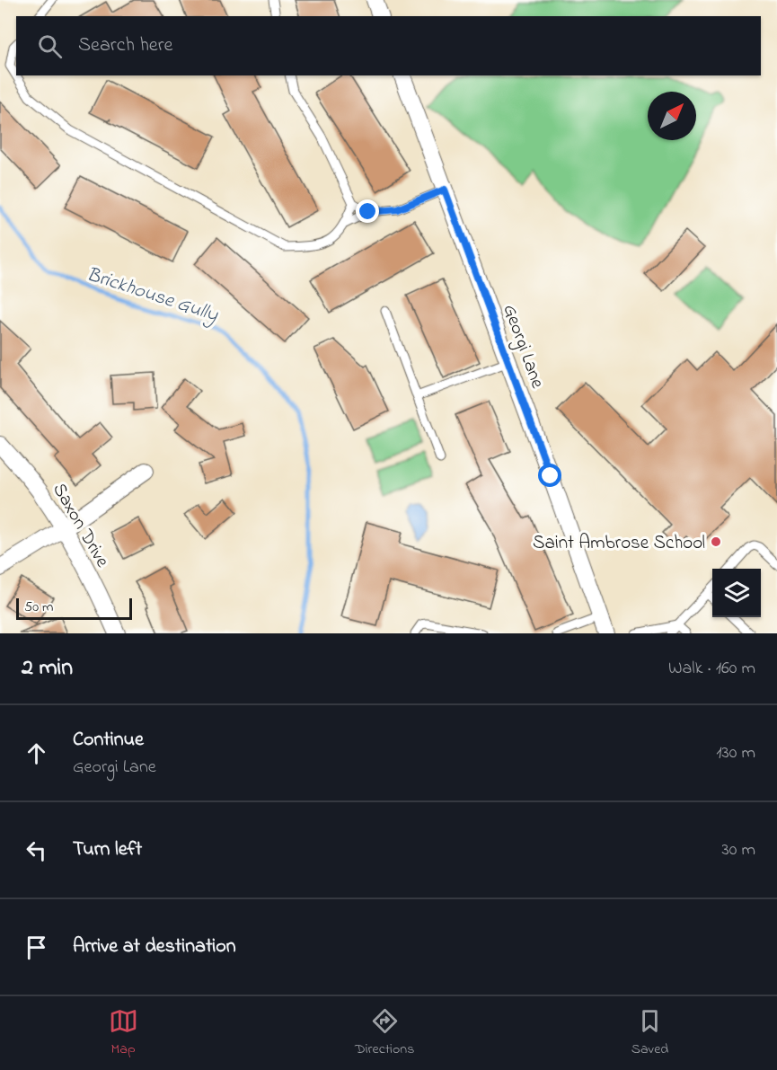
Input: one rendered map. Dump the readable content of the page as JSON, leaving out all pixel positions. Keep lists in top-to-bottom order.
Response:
{
  "streets": {
    "street": ["Georgi Lane", "Saxon Drive"]
  },
  "water": ["Brickhouse Gully"],
  "places": ["Saint Ambrose School"],
  "scale_bar": "50 m",
  "north": "top right",
  "page": {
    "search": "Search here",
    "scale": "50 m",
    "heading": ["2 min", "Walk · 160 m"],
    "list": [
      ["Continue", "Georgi Lane", "130 m"],
      ["Turn left", "30 m"],
      "Arrive at destination"
    ],
    "nav": ["Map", "Directions", "Saved"]
  }
}
